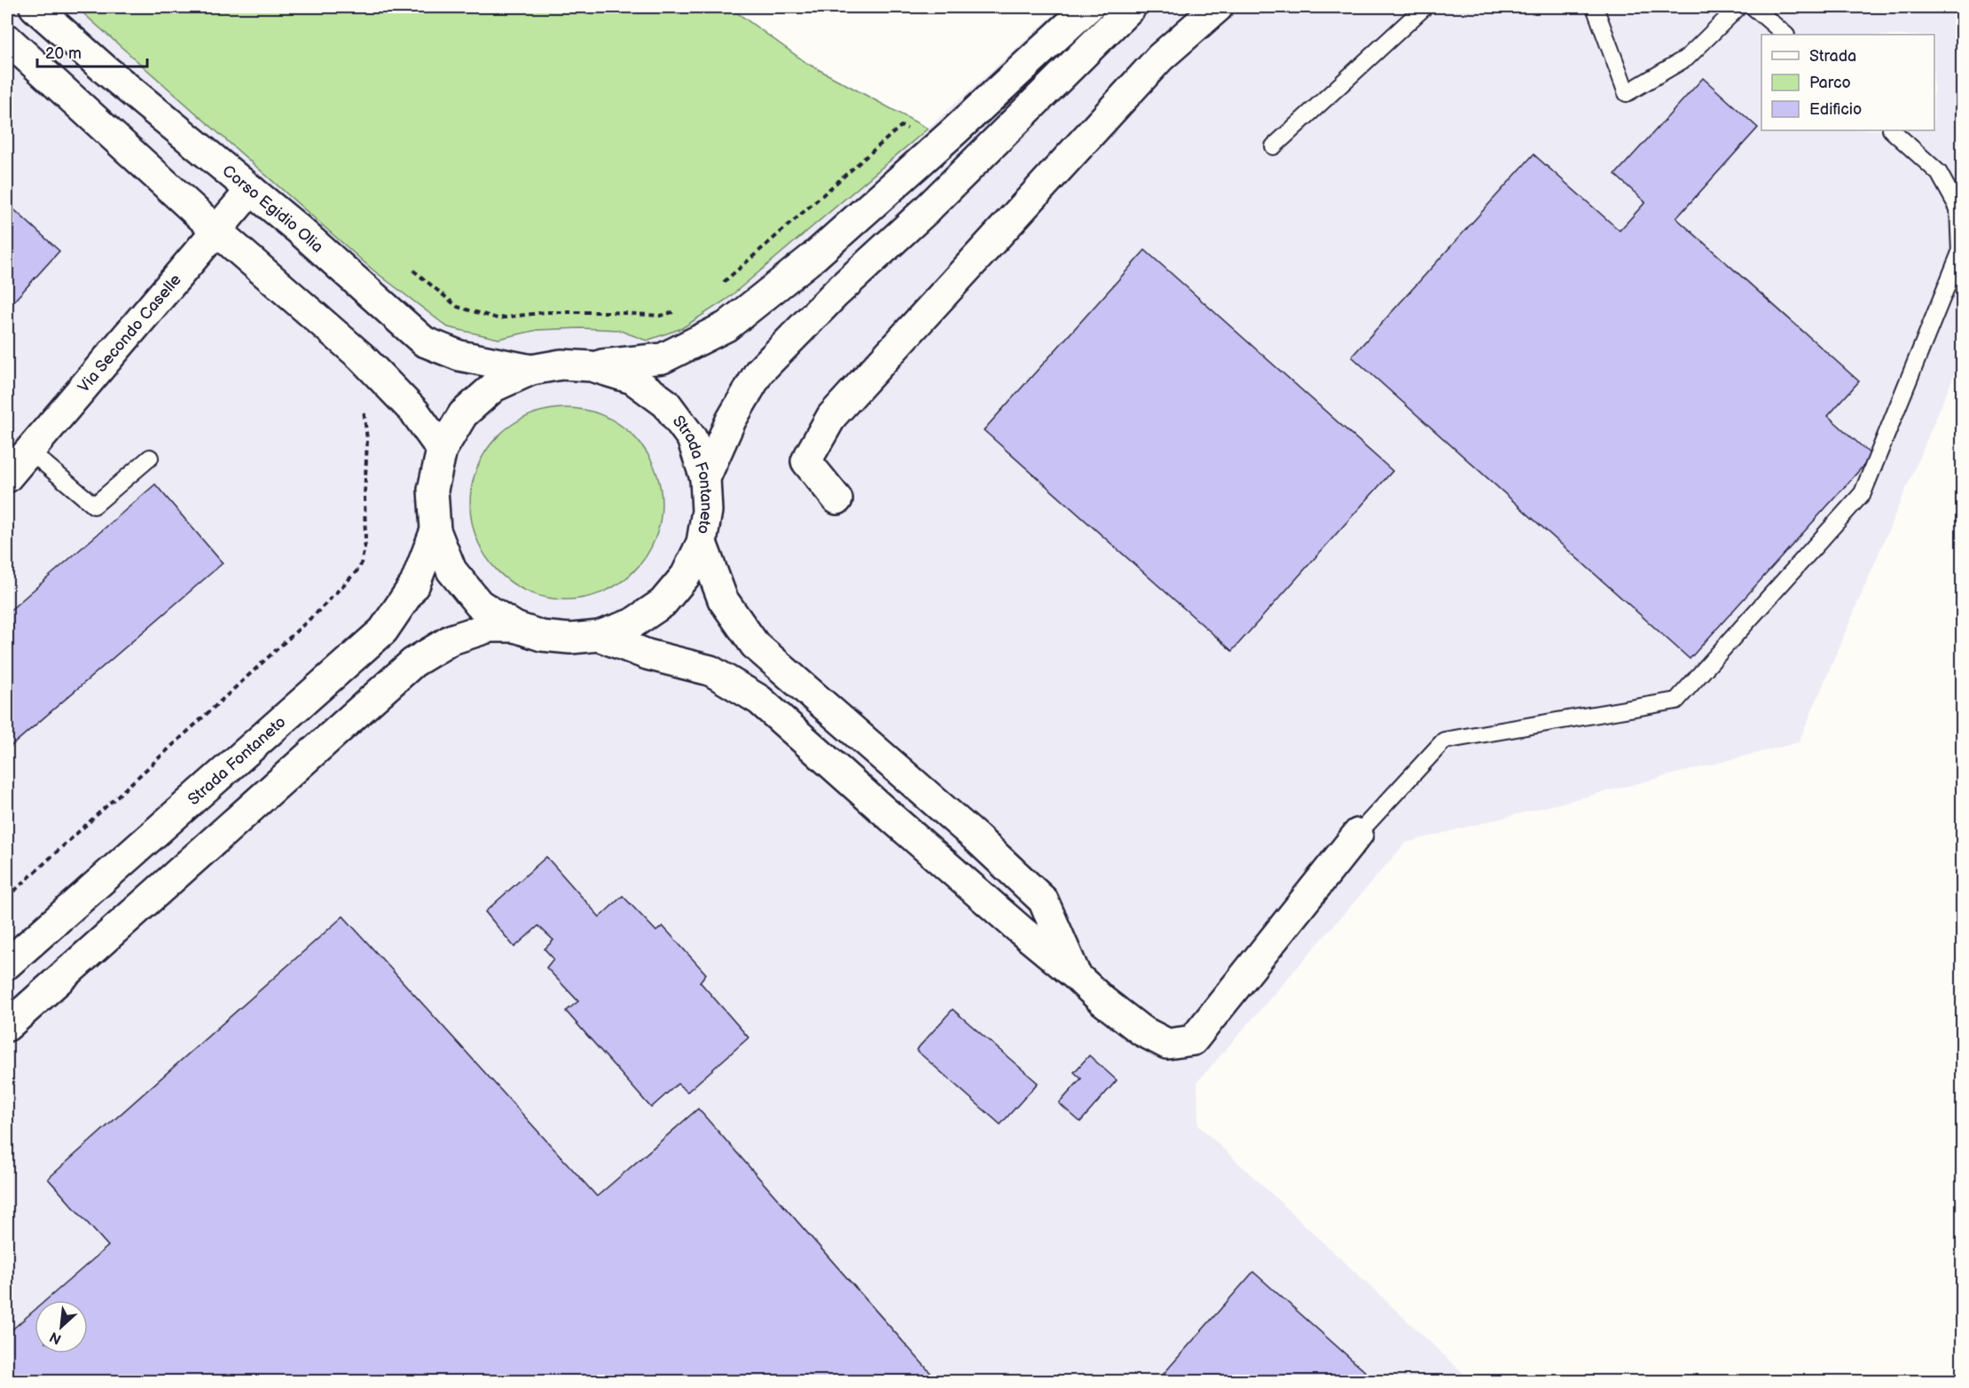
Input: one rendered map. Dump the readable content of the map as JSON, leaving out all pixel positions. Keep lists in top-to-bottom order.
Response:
{
  "streets": {
    "street": ["Corso Egidio Olia", "Via Secondo Caselle", "Strada Fontaneto"]
  },
  "crossings": [
    ["Corso Egidio Olia", "Via Secondo Caselle"],
    ["Corso Egidio Olia", "Strada Fontaneto"]
  ],
  "legend": ["Strada", "Parco", "Edificio"],
  "scale_bar": "20 m",
  "north": "bottom left"
}
